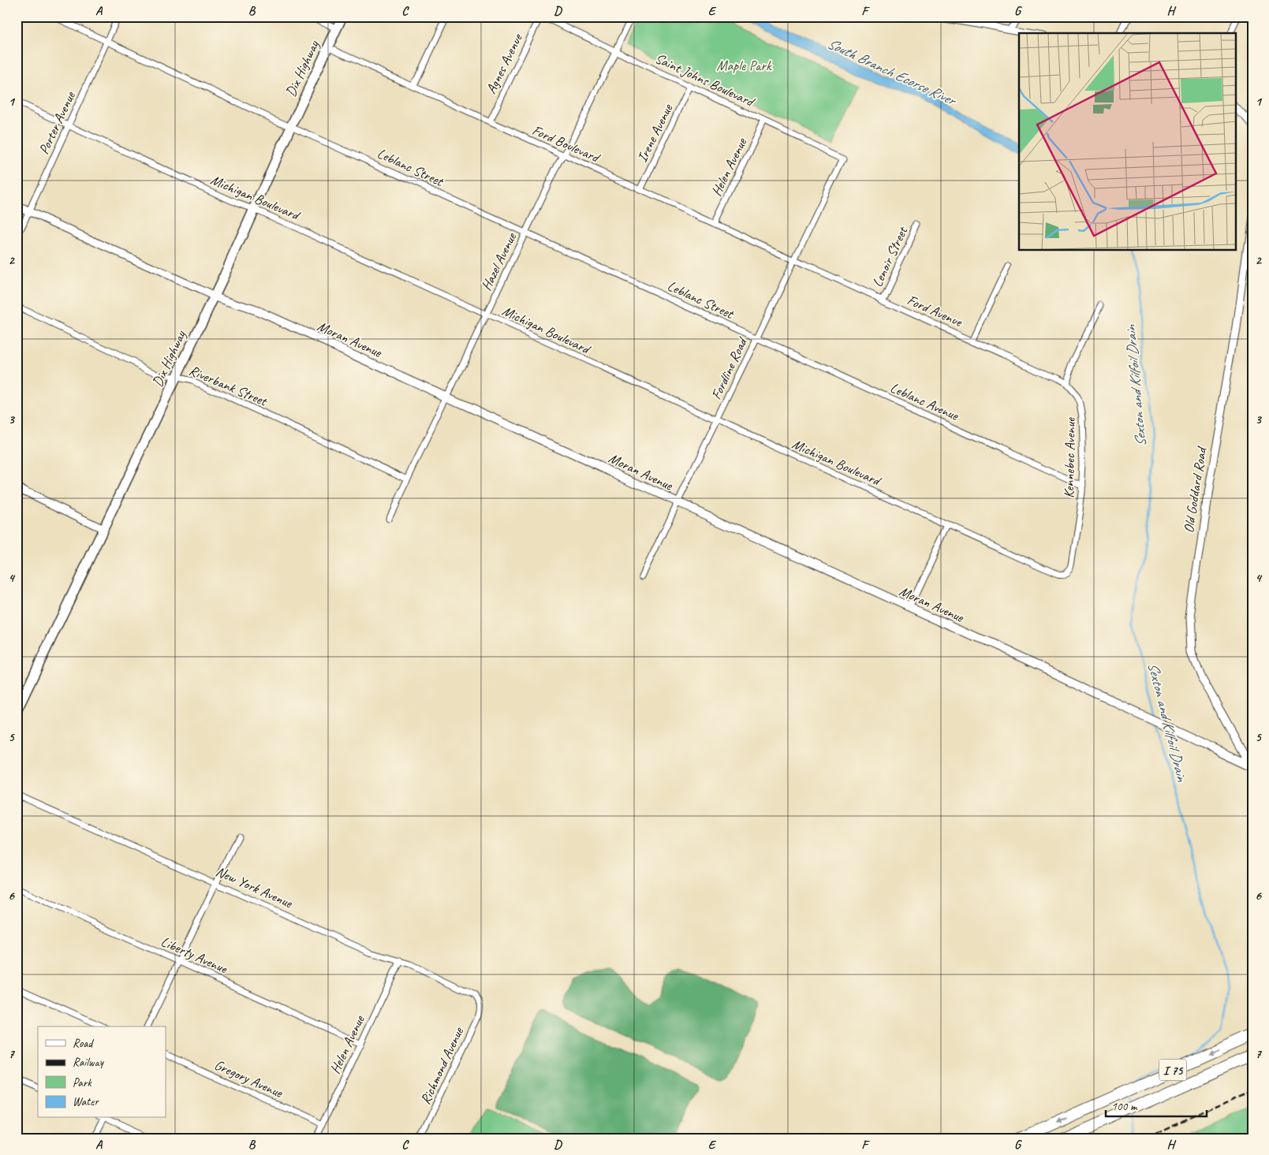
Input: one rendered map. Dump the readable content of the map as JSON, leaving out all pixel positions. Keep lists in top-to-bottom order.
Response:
{
  "streets": {
    "highway": ["I 75"],
    "main road": ["Dix Highway", "Moran Avenue"],
    "street": [
      "Agnes Avenue",
      "Saint Johns Boulevard",
      "Porter Avenue",
      "Irene Avenue",
      "Ford Boulevard",
      "Leblanc Street",
      "Helen Avenue",
      "Michigan Boulevard",
      "Lenoir Street",
      "Hazel Avenue",
      "Ford Avenue",
      "Fordline Road",
      "Riverbank Street",
      "Leblanc Avenue",
      "Kennebec Avenue",
      "Old Goddard Road",
      "New York Avenue",
      "Liberty Avenue",
      "Richmond Avenue",
      "Gregory Avenue"
    ]
  },
  "crossings": [
    ["Agnes Avenue", "Saint Johns Boulevard"],
    ["Agnes Avenue", "Ford Boulevard"],
    ["Dix Highway", "Ford Boulevard"],
    ["Dix Highway", "Leblanc Street"],
    ["Dix Highway", "Michigan Boulevard"],
    ["Dix Highway", "Moran Avenue"],
    ["Dix Highway", "Riverbank Street"],
    ["Saint Johns Boulevard", "Irene Avenue"],
    ["Saint Johns Boulevard", "Helen Avenue"],
    ["Saint Johns Boulevard", "Hazel Avenue"],
    ["Saint Johns Boulevard", "Fordline Road"],
    ["Porter Avenue", "Leblanc Street"],
    ["Porter Avenue", "Michigan Boulevard"],
    ["Porter Avenue", "Moran Avenue"],
    ["Irene Avenue", "Ford Boulevard"],
    ["Ford Boulevard", "Helen Avenue"],
    ["Ford Boulevard", "Hazel Avenue"],
    ["Ford Boulevard", "Ford Avenue"],
    ["Ford Boulevard", "Fordline Road"],
    ["Leblanc Street", "Hazel Avenue"],
    ["Leblanc Street", "Fordline Road"],
    ["Leblanc Street", "Leblanc Avenue"],
    ["Helen Avenue", "New York Avenue"],
    ["Helen Avenue", "Liberty Avenue"],
    ["Helen Avenue", "Gregory Avenue"],
    ["Michigan Boulevard", "Hazel Avenue"],
    ["Michigan Boulevard", "Fordline Road"],
    ["Michigan Boulevard", "Kennebec Avenue"],
    ["Lenoir Street", "Ford Avenue"],
    ["Hazel Avenue", "Moran Avenue"],
    ["Hazel Avenue", "Riverbank Street"],
    ["Ford Avenue", "Fordline Road"],
    ["Ford Avenue", "Kennebec Avenue"],
    ["Moran Avenue", "Fordline Road"],
    ["Moran Avenue", "Old Goddard Road"],
    ["Fordline Road", "Leblanc Avenue"],
    ["Leblanc Avenue", "Kennebec Avenue"],
    ["New York Avenue", "Richmond Avenue"]
  ],
  "water": ["South Branch Ecorse River", "Sexton and Kilfoil Drain"],
  "parks": ["Maple Park"],
  "legend": [
    "Road",
    "Railway",
    "Park",
    "Water"
  ],
  "scale_bar": "100 m",
  "grid": {
    "columns": [
      "A",
      "B",
      "C",
      "D",
      "E",
      "F",
      "G",
      "H"
    ],
    "rows": [
      "1",
      "2",
      "3",
      "4",
      "5",
      "6",
      "7"
    ]
  }
}
